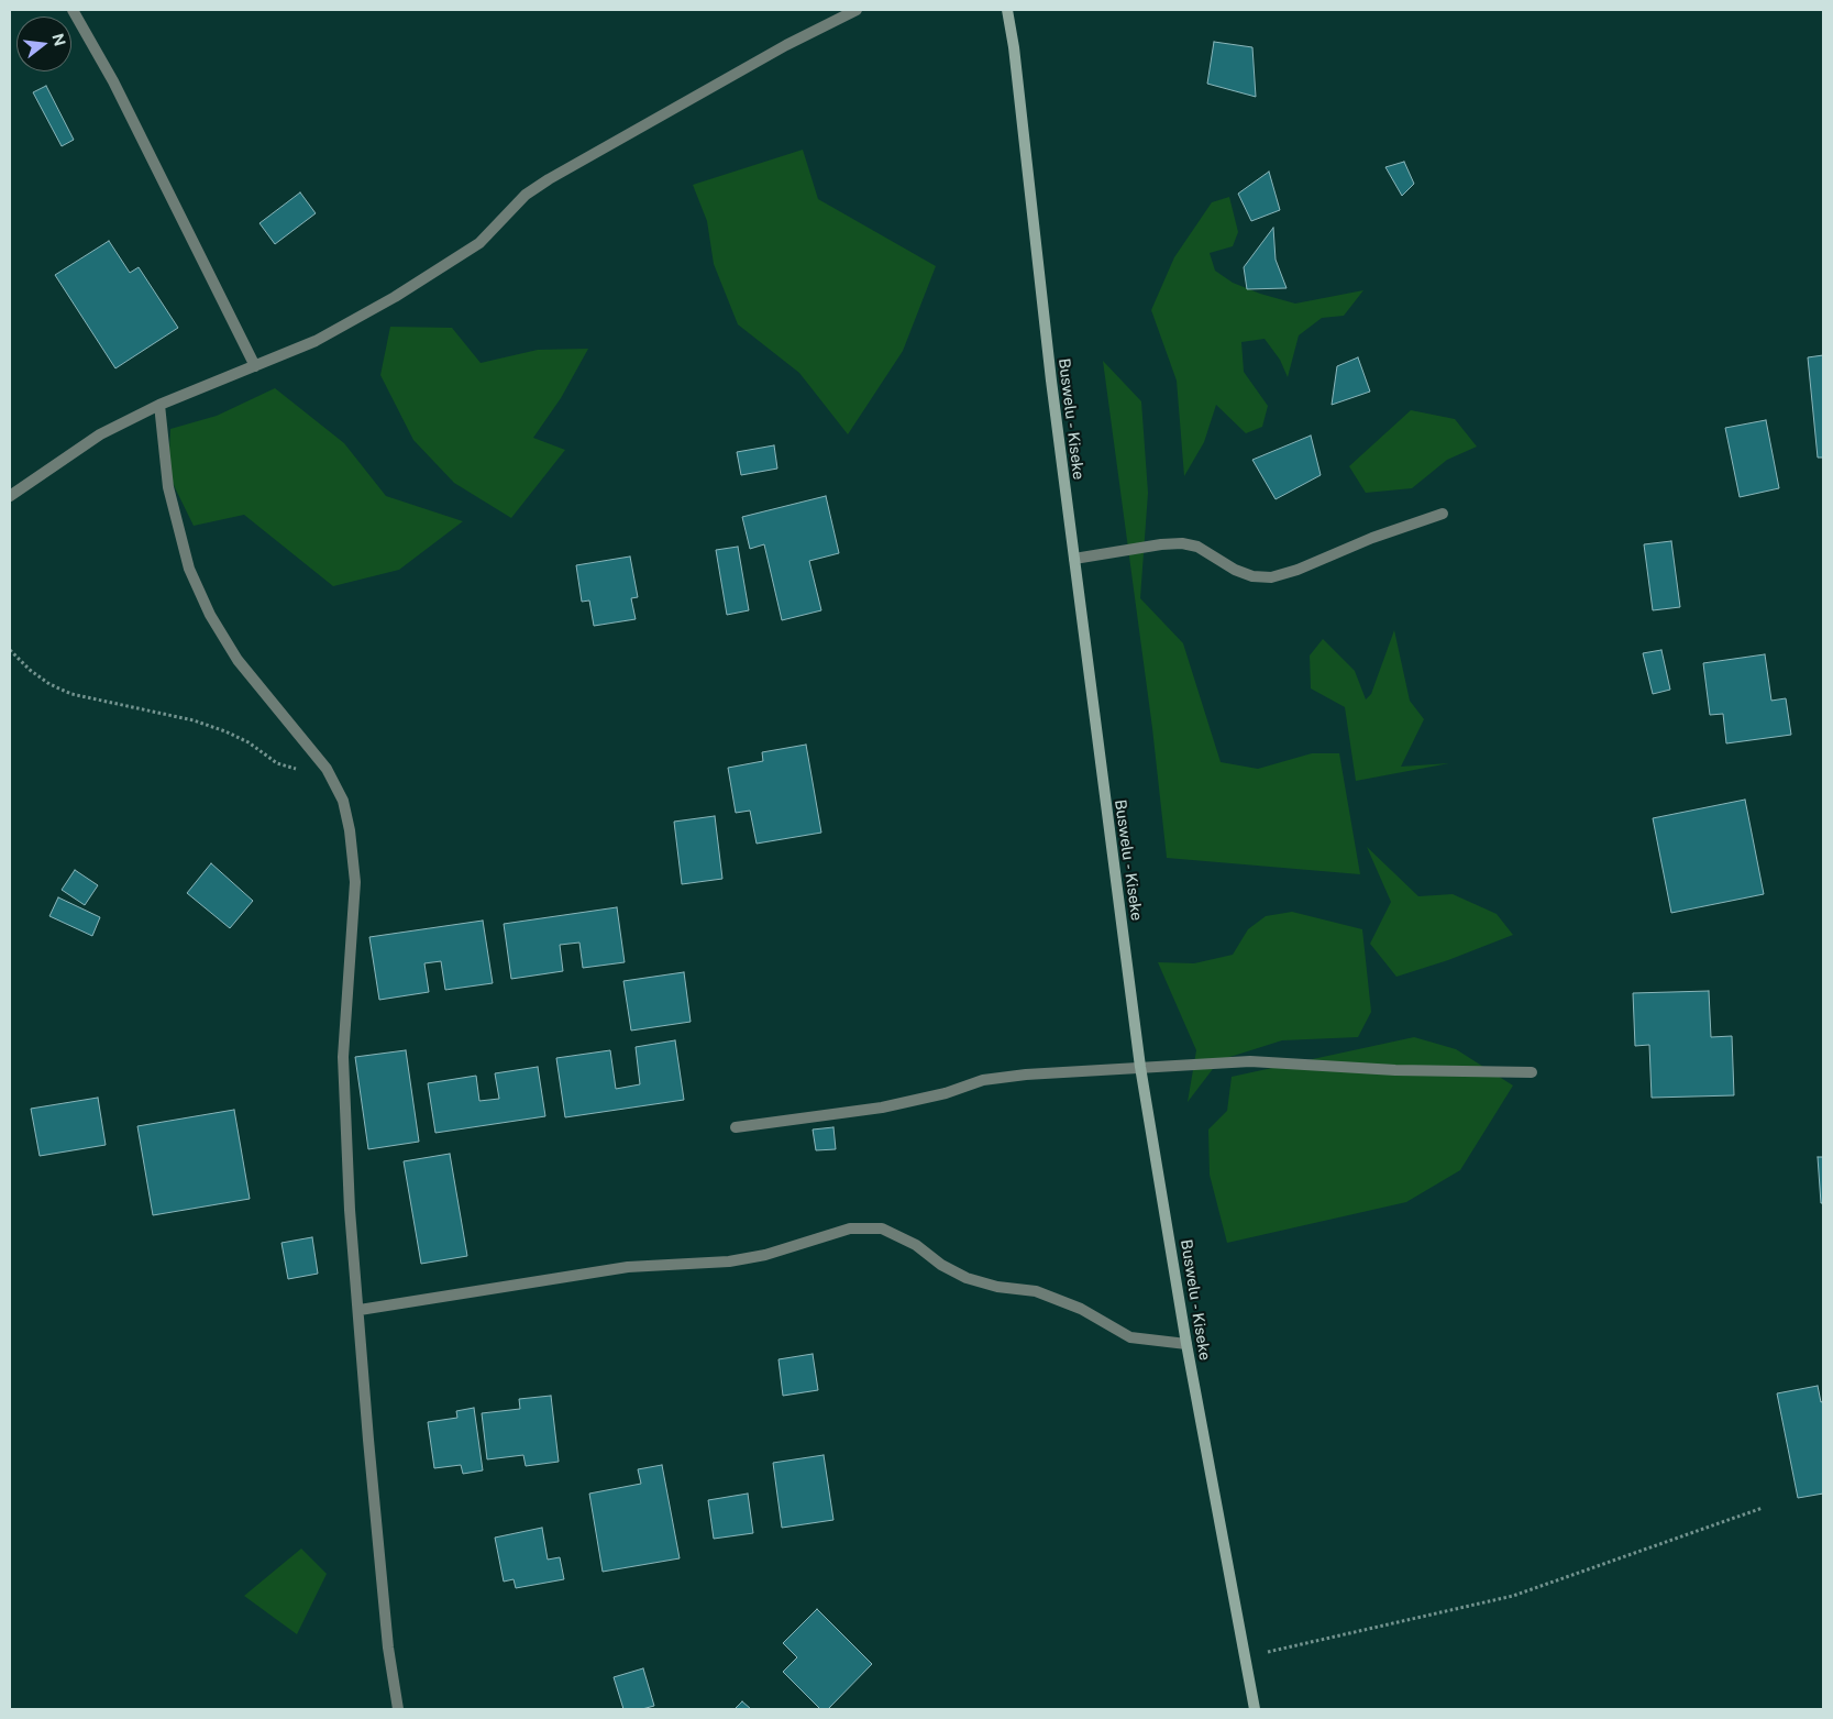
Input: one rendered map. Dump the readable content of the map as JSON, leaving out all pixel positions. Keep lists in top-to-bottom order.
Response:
{
  "streets": {
    "main road": ["Buswelu - Kiseke"]
  },
  "north": "right"
}
